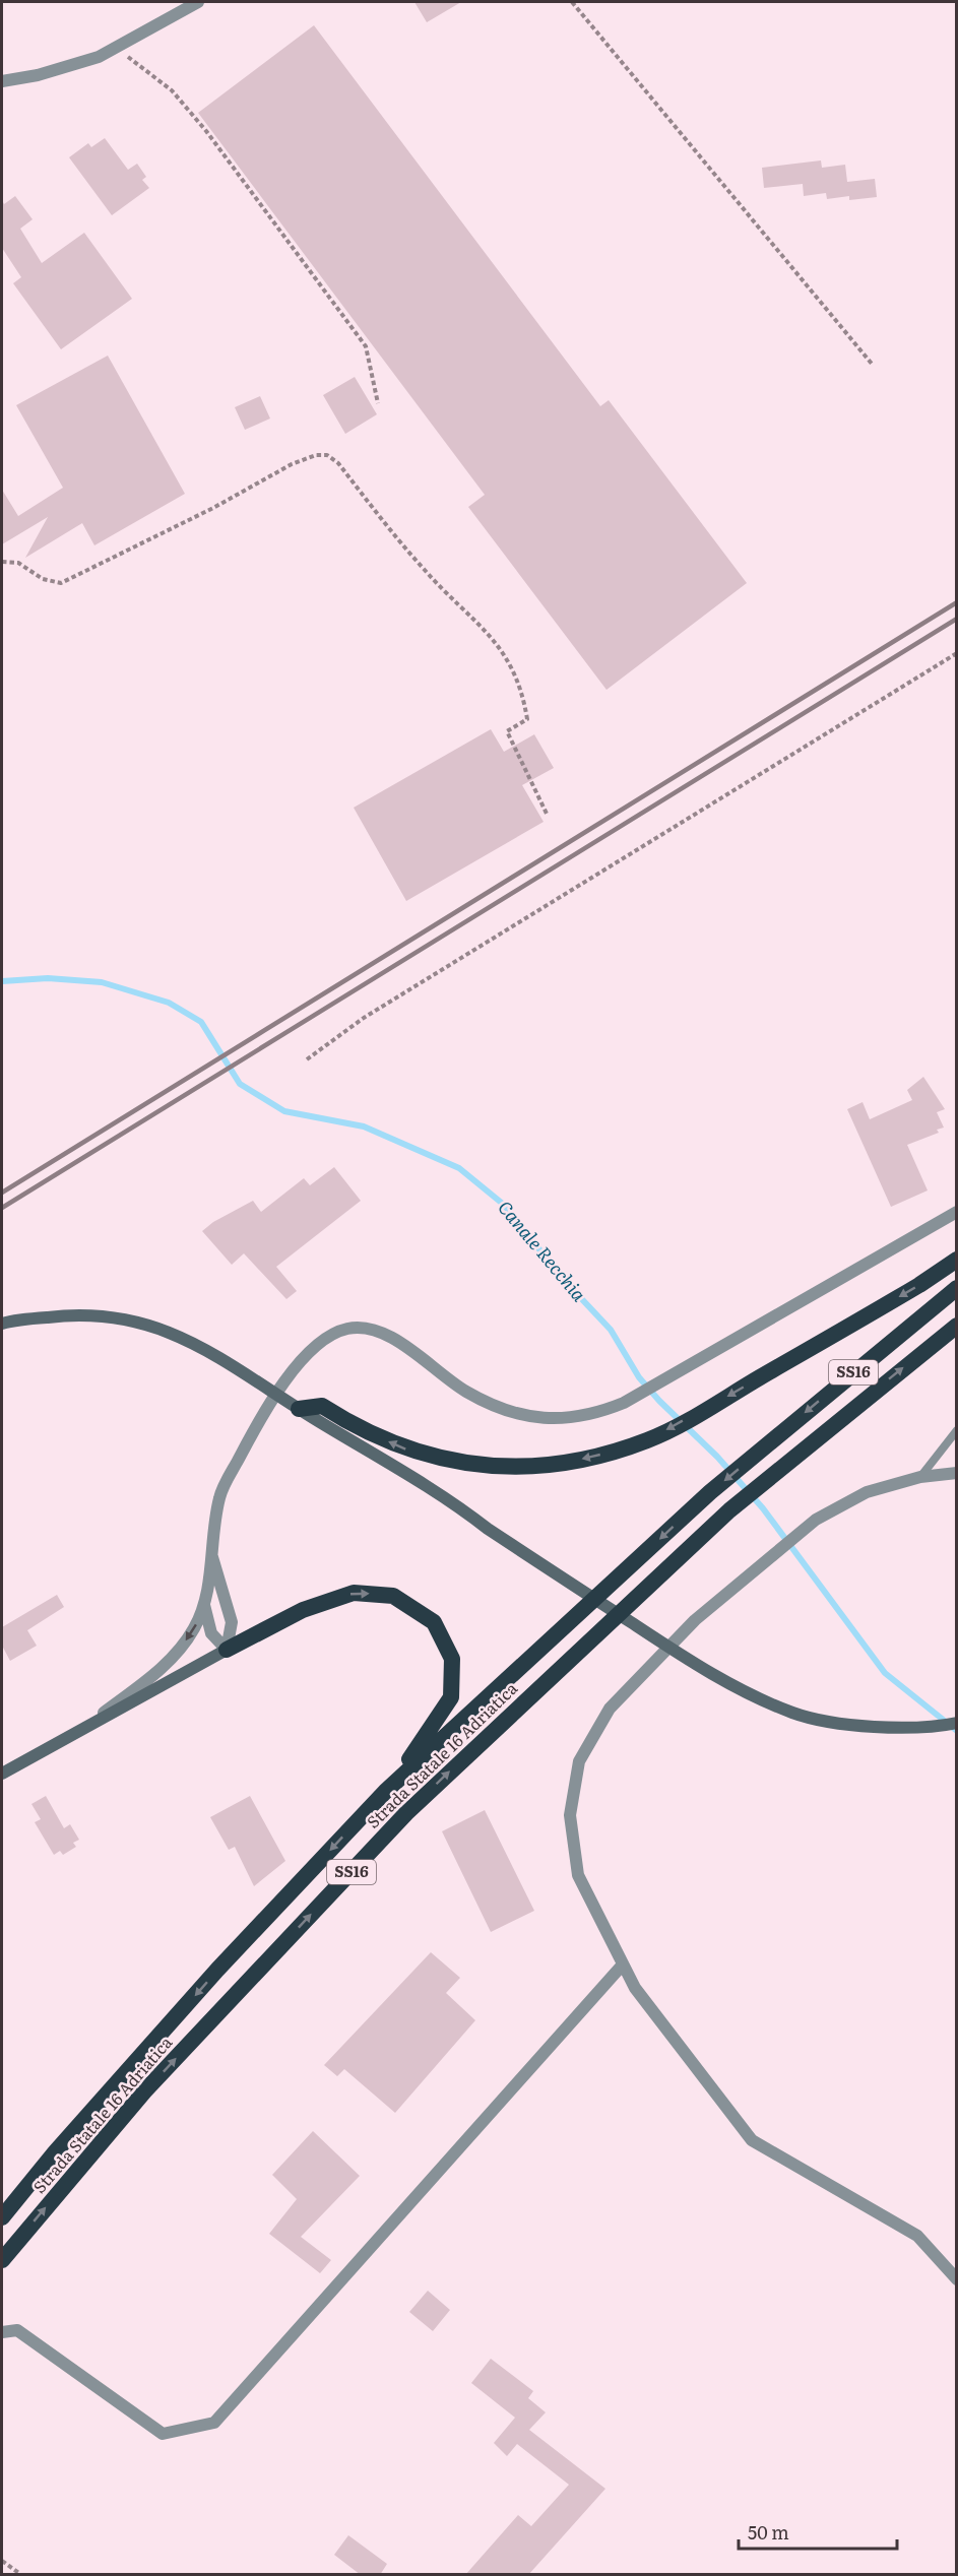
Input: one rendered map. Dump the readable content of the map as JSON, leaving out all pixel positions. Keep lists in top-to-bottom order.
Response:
{
  "streets": {
    "highway": ["SS16", "Strada Statale 16 Adriatica"]
  },
  "water": ["Canale Recchia"],
  "scale_bar": "50 m"
}
